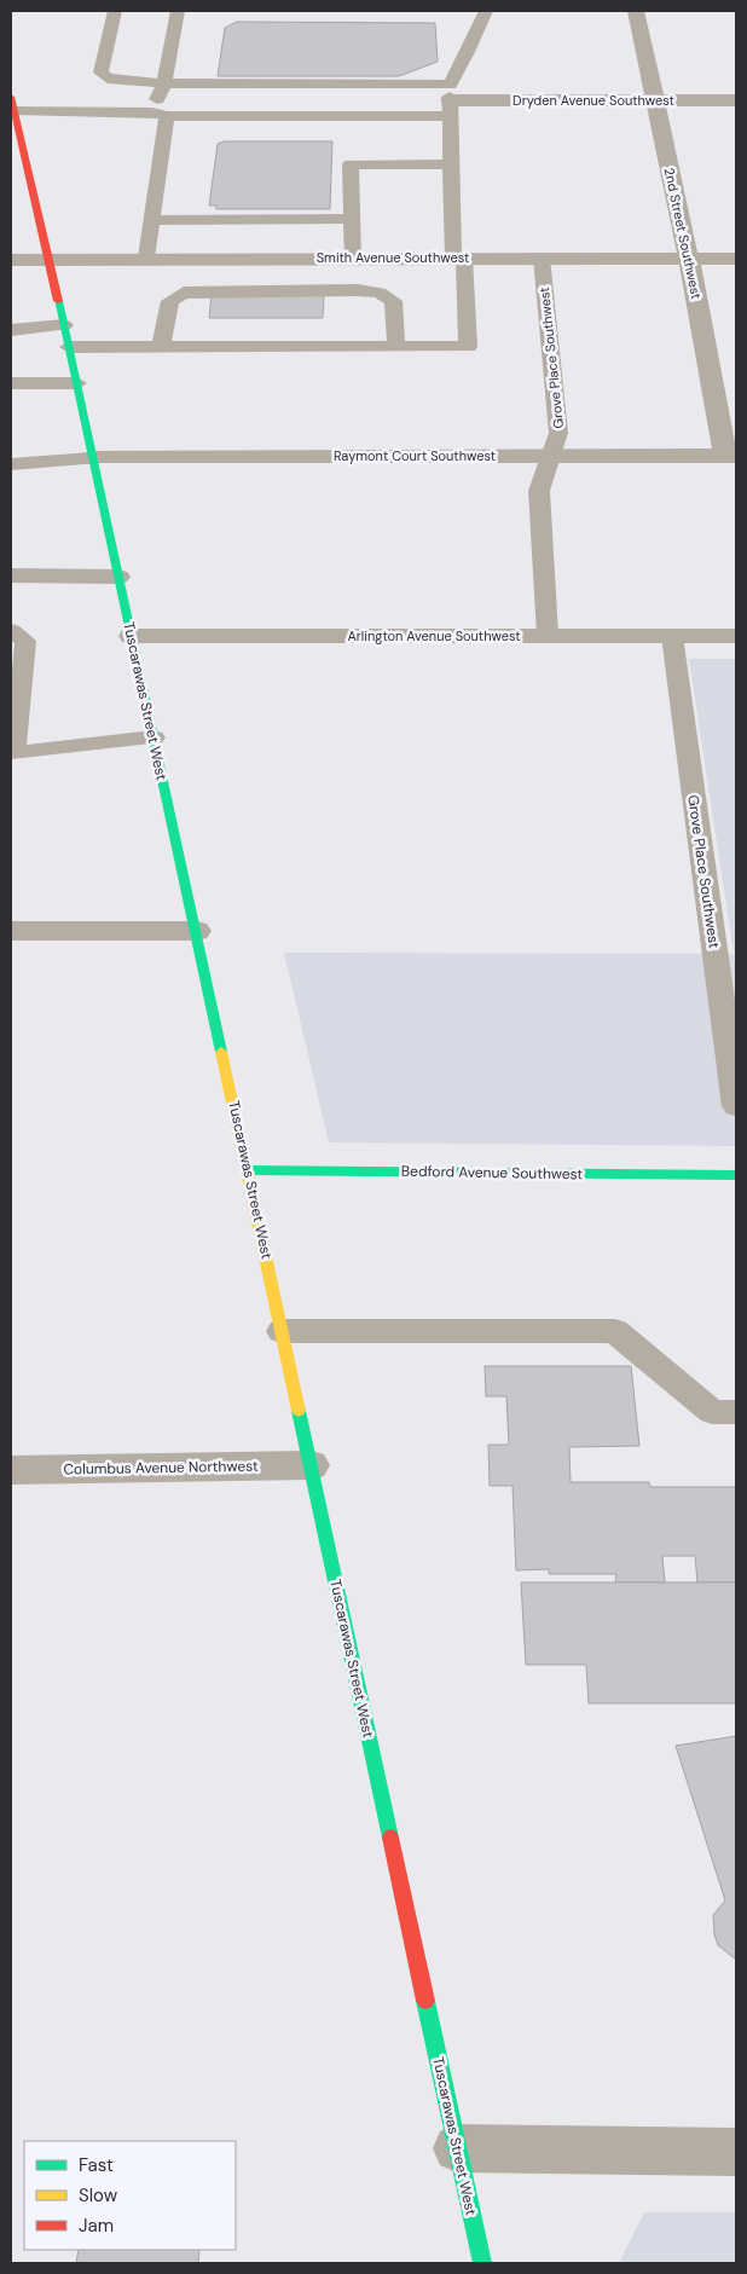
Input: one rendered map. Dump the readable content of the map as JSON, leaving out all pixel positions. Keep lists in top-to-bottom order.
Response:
{
  "streets": {
    "main road": ["Tuscarawas Street West", "Bedford Avenue Southwest"],
    "street": [
      "Dryden Avenue Southwest",
      "2nd Street Southwest",
      "Smith Avenue Southwest",
      "Raymont Court Southwest",
      "Arlington Avenue Southwest",
      "Columbus Avenue Northwest"
    ],
    "lane": ["Grove Place Southwest"]
  },
  "crossings": [
    ["Dryden Avenue Southwest", "2nd Street Southwest"],
    ["2nd Street Southwest", "Smith Avenue Southwest"],
    ["2nd Street Southwest", "Raymont Court Southwest"],
    ["Smith Avenue Southwest", "Grove Place Southwest"],
    ["Smith Avenue Southwest", "Tuscarawas Street West"],
    ["Grove Place Southwest", "Raymont Court Southwest"],
    ["Grove Place Southwest", "Arlington Avenue Southwest"],
    ["Raymont Court Southwest", "Tuscarawas Street West"],
    ["Arlington Avenue Southwest", "Tuscarawas Street West"],
    ["Tuscarawas Street West", "Bedford Avenue Southwest"],
    ["Tuscarawas Street West", "Columbus Avenue Northwest"]
  ],
  "legend": ["Fast", "Slow", "Jam"]
}
